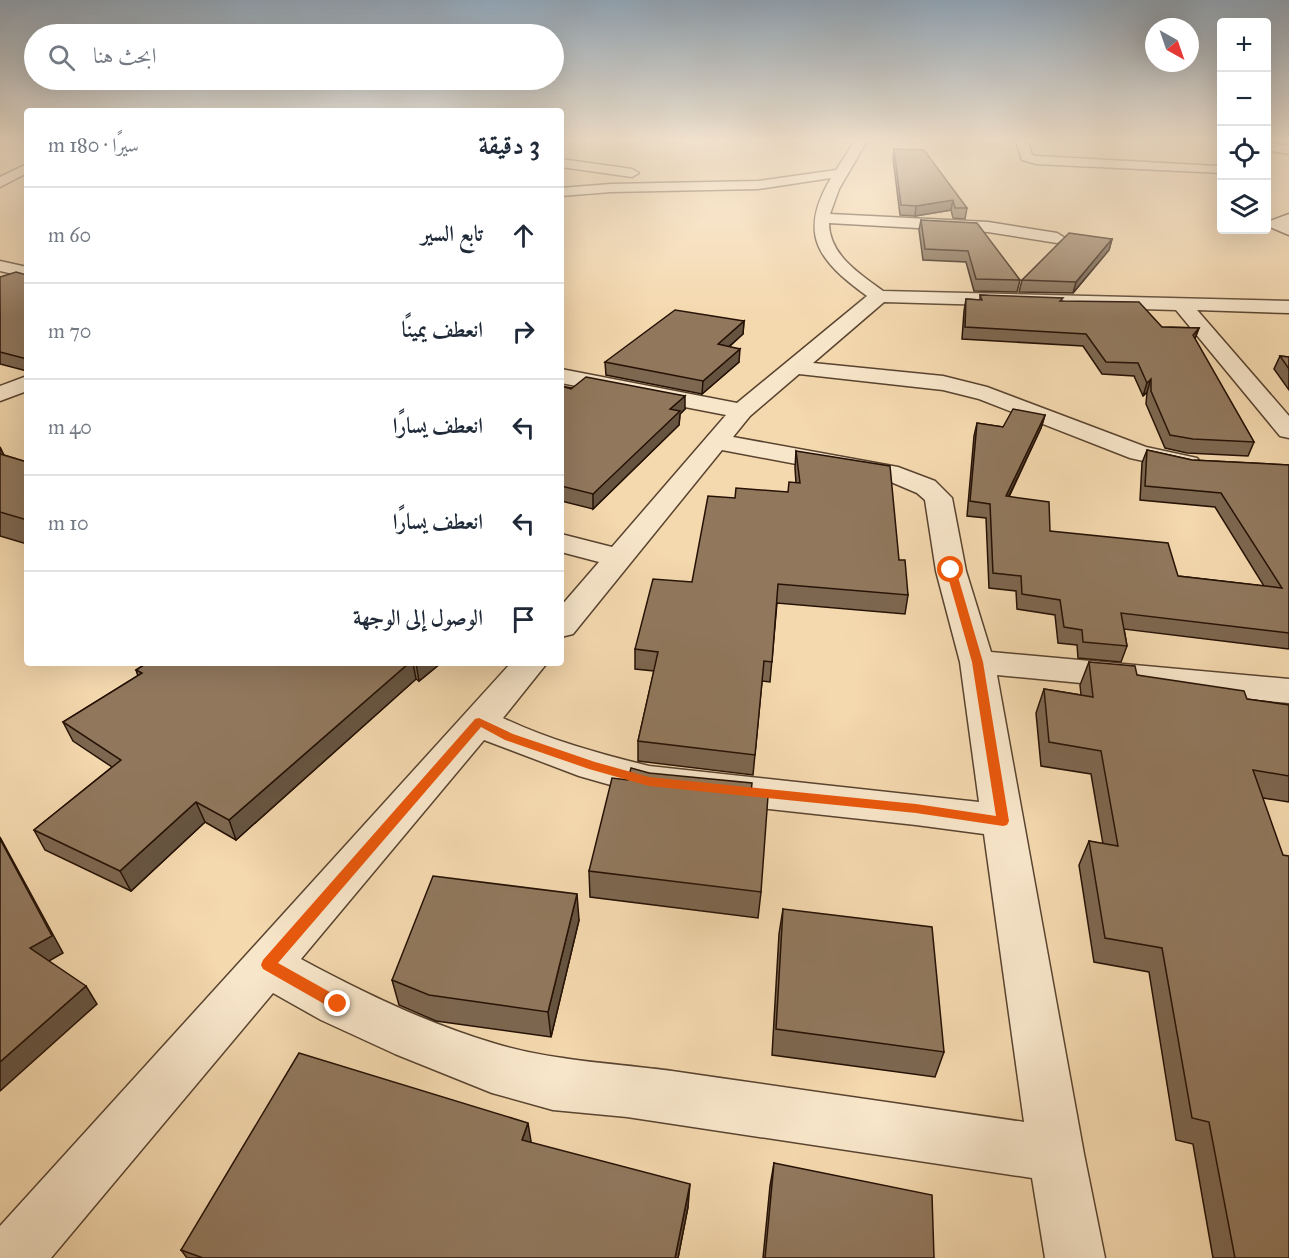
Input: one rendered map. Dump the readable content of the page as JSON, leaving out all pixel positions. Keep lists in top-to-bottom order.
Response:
{
  "north": "bottom right",
  "page": {
    "map_buttons": ["+", "−"],
    "search": "ابحث هنا",
    "heading": ["3 دقيقة", "سيرًا · 180 m"],
    "list": [
      ["تابع السير", "60 m"],
      ["انعطف يمينًا", "70 m"],
      ["انعطف يسارًا", "40 m"],
      ["انعطف يسارًا", "10 m"],
      "الوصول إلى الوجهة"
    ]
  }
}
